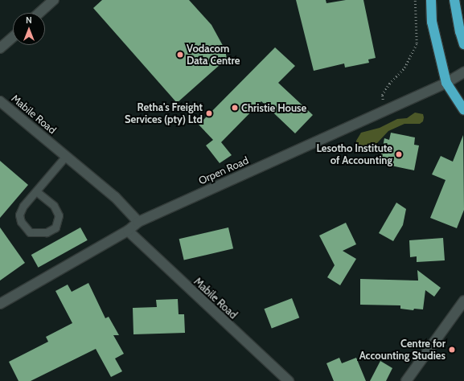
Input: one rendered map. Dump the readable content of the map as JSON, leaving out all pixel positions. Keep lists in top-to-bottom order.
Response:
{
  "streets": {
    "street": ["Mabile Road", "Orpen Road"]
  },
  "crossings": [
    ["Mabile Road", "Orpen Road"]
  ],
  "places": [
    "Vodacom Data Centre",
    "Christie House",
    "Retha's Freight Services (pty) Ltd",
    "Lesotho Institute of Accounting",
    "Centre for Accounting Studies"
  ],
  "north": "top"
}
